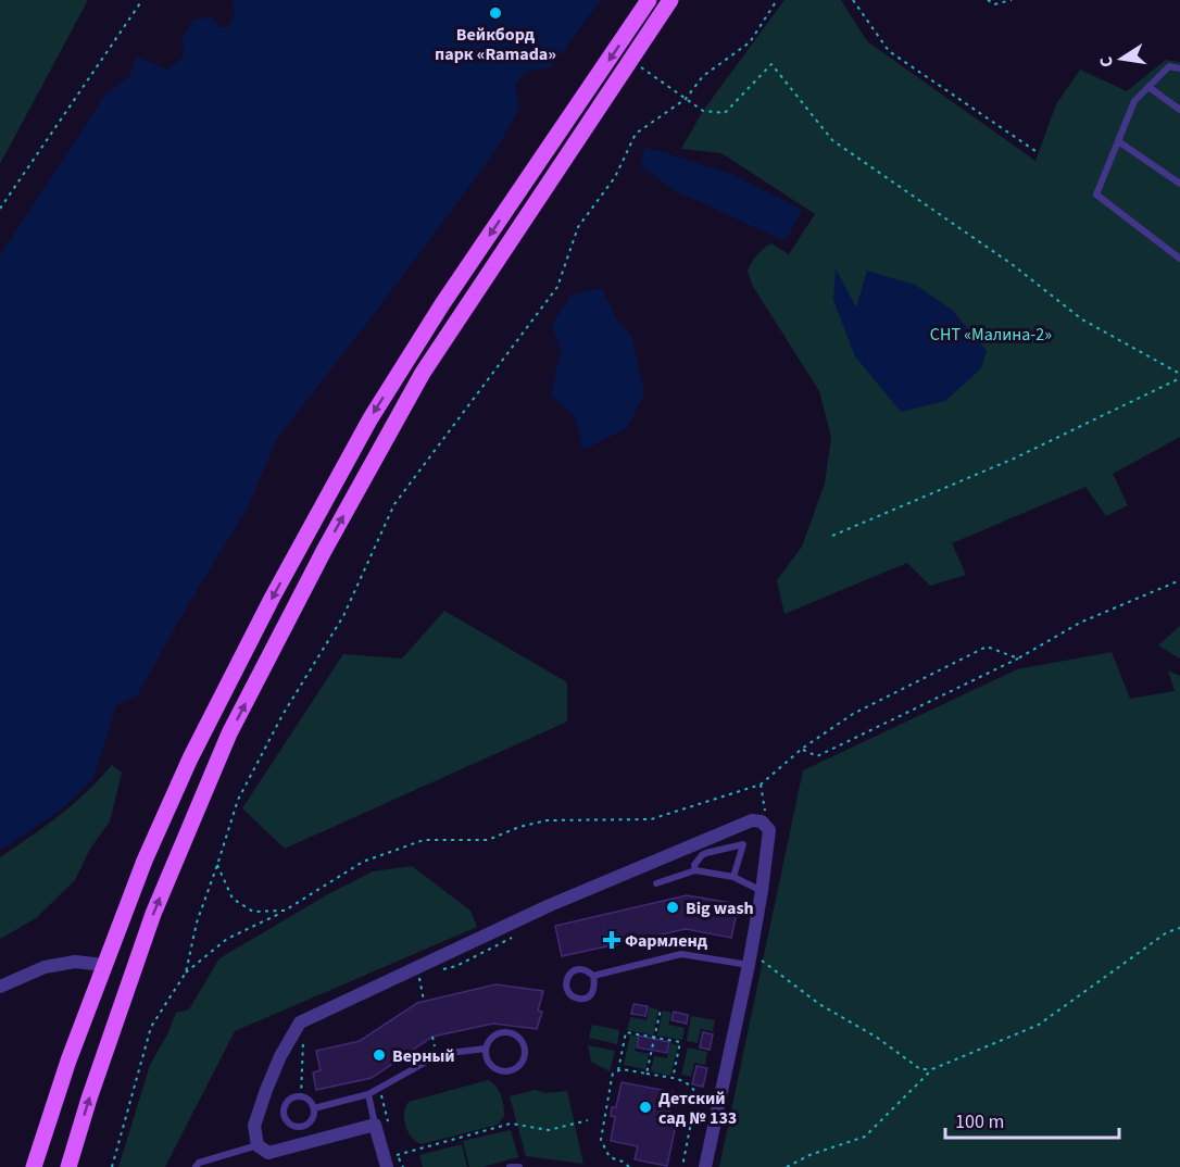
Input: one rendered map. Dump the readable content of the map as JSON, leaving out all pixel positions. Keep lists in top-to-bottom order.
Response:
{
  "parks": ["СНТ «Малина-2»"],
  "places": {
    "other": [
      "Вейкборд парк «Ramada»",
      "Big wash",
      "Верный",
      "Детский сад № 133"
    ],
    "health": ["Фармленд"]
  },
  "scale_bar": "100 m",
  "north": "left"
}
